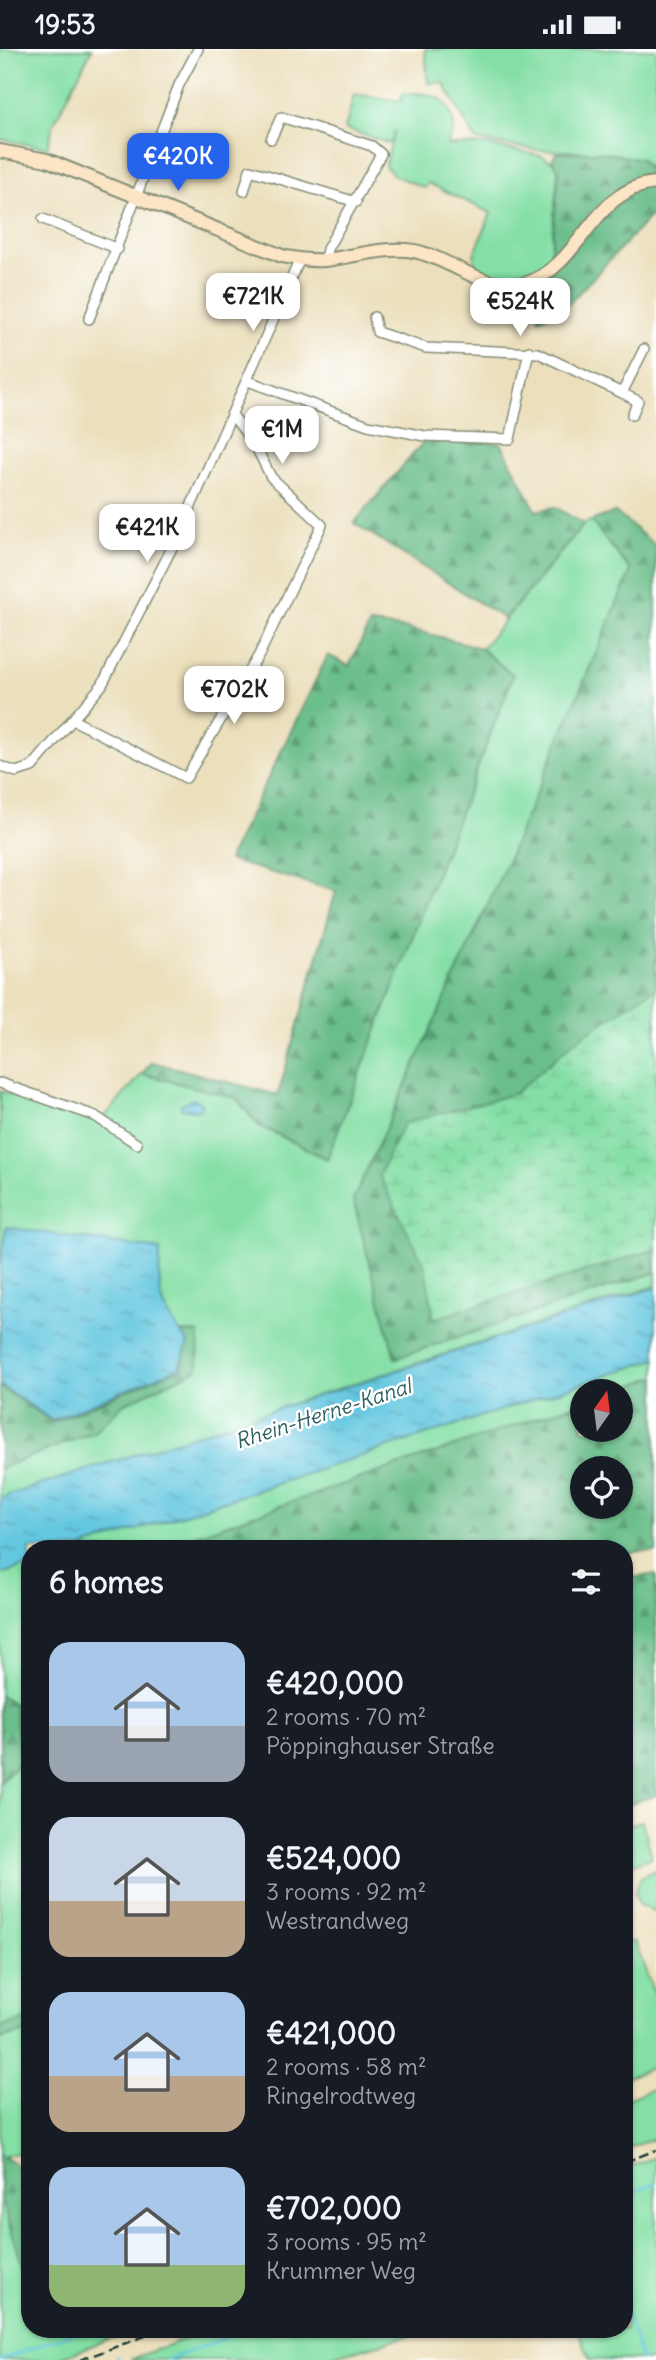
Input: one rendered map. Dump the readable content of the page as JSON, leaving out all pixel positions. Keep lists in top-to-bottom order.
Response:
{
  "water": ["Rhein-Herne-Kanal"],
  "north": "top",
  "page": {
    "status": "19:53",
    "price": [
      "€420K",
      "€721K",
      "€524K",
      "€1M",
      "€421K",
      "€702K"
    ],
    "heading": "6 homes",
    "list": [
      {
        "name": "€420,000",
        "note": "2 rooms · 70 m² · Pöppinghauser Straße"
      },
      {
        "name": "€524,000",
        "note": "3 rooms · 92 m² · Westrandweg"
      },
      {
        "name": "€421,000",
        "note": "2 rooms · 58 m² · Ringelrodtweg"
      },
      {
        "name": "€702,000",
        "note": "3 rooms · 95 m² · Krummer Weg"
      }
    ]
  }
}
